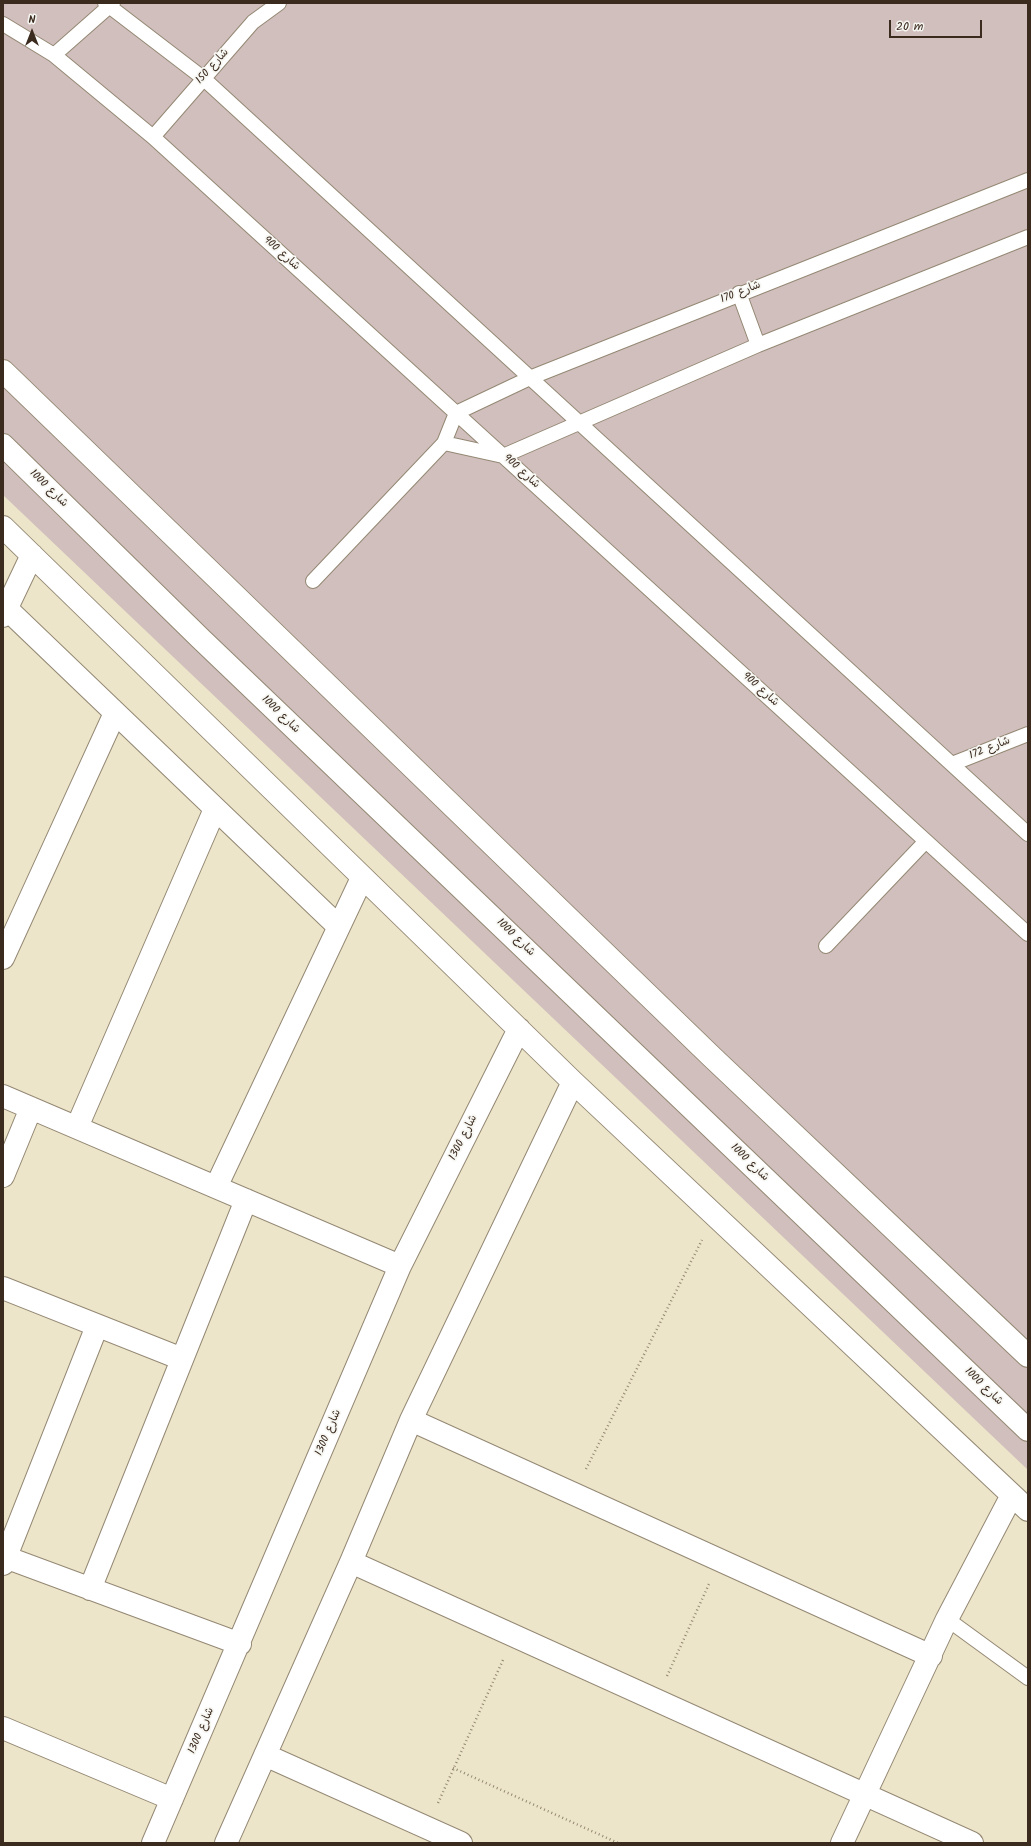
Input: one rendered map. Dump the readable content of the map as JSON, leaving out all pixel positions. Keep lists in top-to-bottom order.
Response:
{
  "streets": {
    "street": ["شارع 1000", "شارع 1300"],
    "lane": [
      "شارع 150",
      "شارع 900",
      "شارع 170",
      "شارع 172"
    ]
  },
  "crossings": [
    ["شارع 150", "شارع 900"],
    ["شارع 900", "شارع 170"]
  ],
  "scale_bar": "20 m",
  "north": "top"
}
